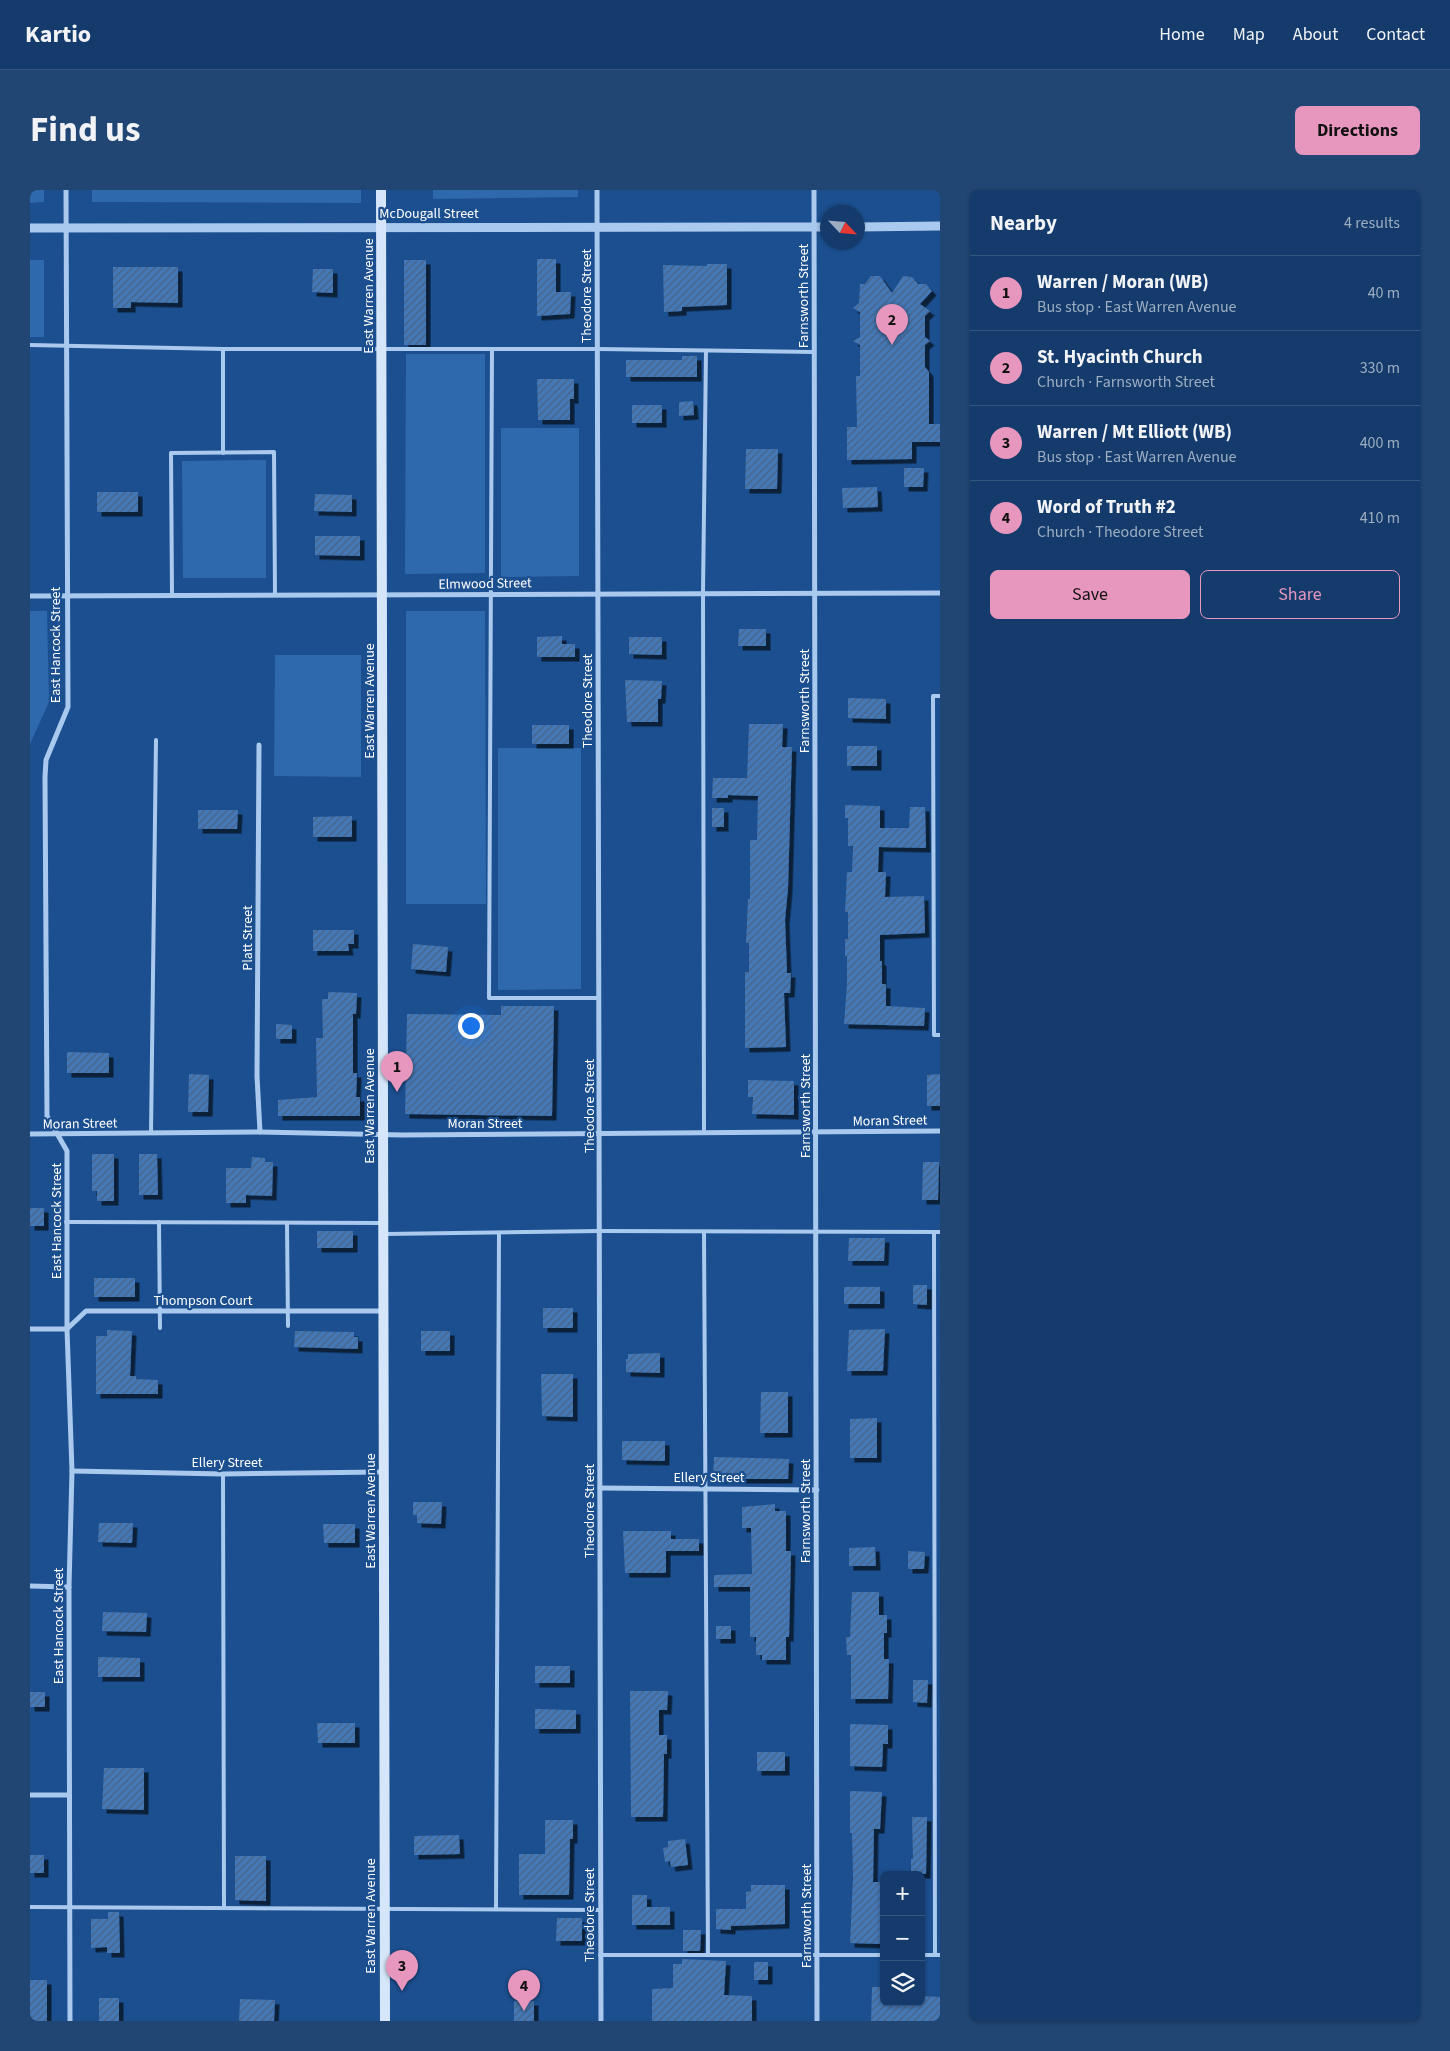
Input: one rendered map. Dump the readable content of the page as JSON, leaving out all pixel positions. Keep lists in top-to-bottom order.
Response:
{
  "streets": {
    "main road": ["East Warren Avenue"],
    "street": [
      "McDougall Street",
      "Theodore Street",
      "Farnsworth Street",
      "Elmwood Street",
      "East Hancock Street",
      "Platt Street",
      "Moran Street",
      "Thompson Court",
      "Ellery Street"
    ]
  },
  "crossings": [
    ["McDougall Street", "East Warren Avenue"],
    ["McDougall Street", "Theodore Street"],
    ["McDougall Street", "Farnsworth Street"],
    ["McDougall Street", "East Hancock Street"],
    ["East Warren Avenue", "Elmwood Street"],
    ["East Warren Avenue", "Moran Street"],
    ["East Warren Avenue", "Thompson Court"],
    ["East Warren Avenue", "Ellery Street"],
    ["Theodore Street", "Elmwood Street"],
    ["Theodore Street", "Moran Street"],
    ["Theodore Street", "Ellery Street"],
    ["Farnsworth Street", "Elmwood Street"],
    ["Farnsworth Street", "Moran Street"],
    ["Farnsworth Street", "Ellery Street"],
    ["Elmwood Street", "East Hancock Street"],
    ["East Hancock Street", "Moran Street"],
    ["East Hancock Street", "Thompson Court"],
    ["East Hancock Street", "Ellery Street"],
    ["Platt Street", "Moran Street"]
  ],
  "north": "bottom right",
  "page": {
    "header": "Kartio",
    "nav": [
      "Home",
      "Map",
      "About",
      "Contact"
    ],
    "title": "Find us",
    "buttons": [
      "Directions",
      ["Save", "Share"]
    ],
    "heading": ["Nearby", "4 results"],
    "list": [
      {
        "mark": "1",
        "name": "Warren / Moran (WB)",
        "note": "Bus stop · East Warren Avenue",
        "value": "40 m"
      },
      {
        "mark": "2",
        "name": "St. Hyacinth Church",
        "note": "Church · Farnsworth Street",
        "value": "330 m"
      },
      {
        "mark": "3",
        "name": "Warren / Mt Elliott (WB)",
        "note": "Bus stop · East Warren Avenue",
        "value": "400 m"
      },
      {
        "mark": "4",
        "name": "Word of Truth #2",
        "note": "Church · Theodore Street",
        "value": "410 m"
      }
    ],
    "pins": [
      "2",
      "1",
      "3",
      "4"
    ],
    "map_buttons": ["+", "−"]
  }
}
